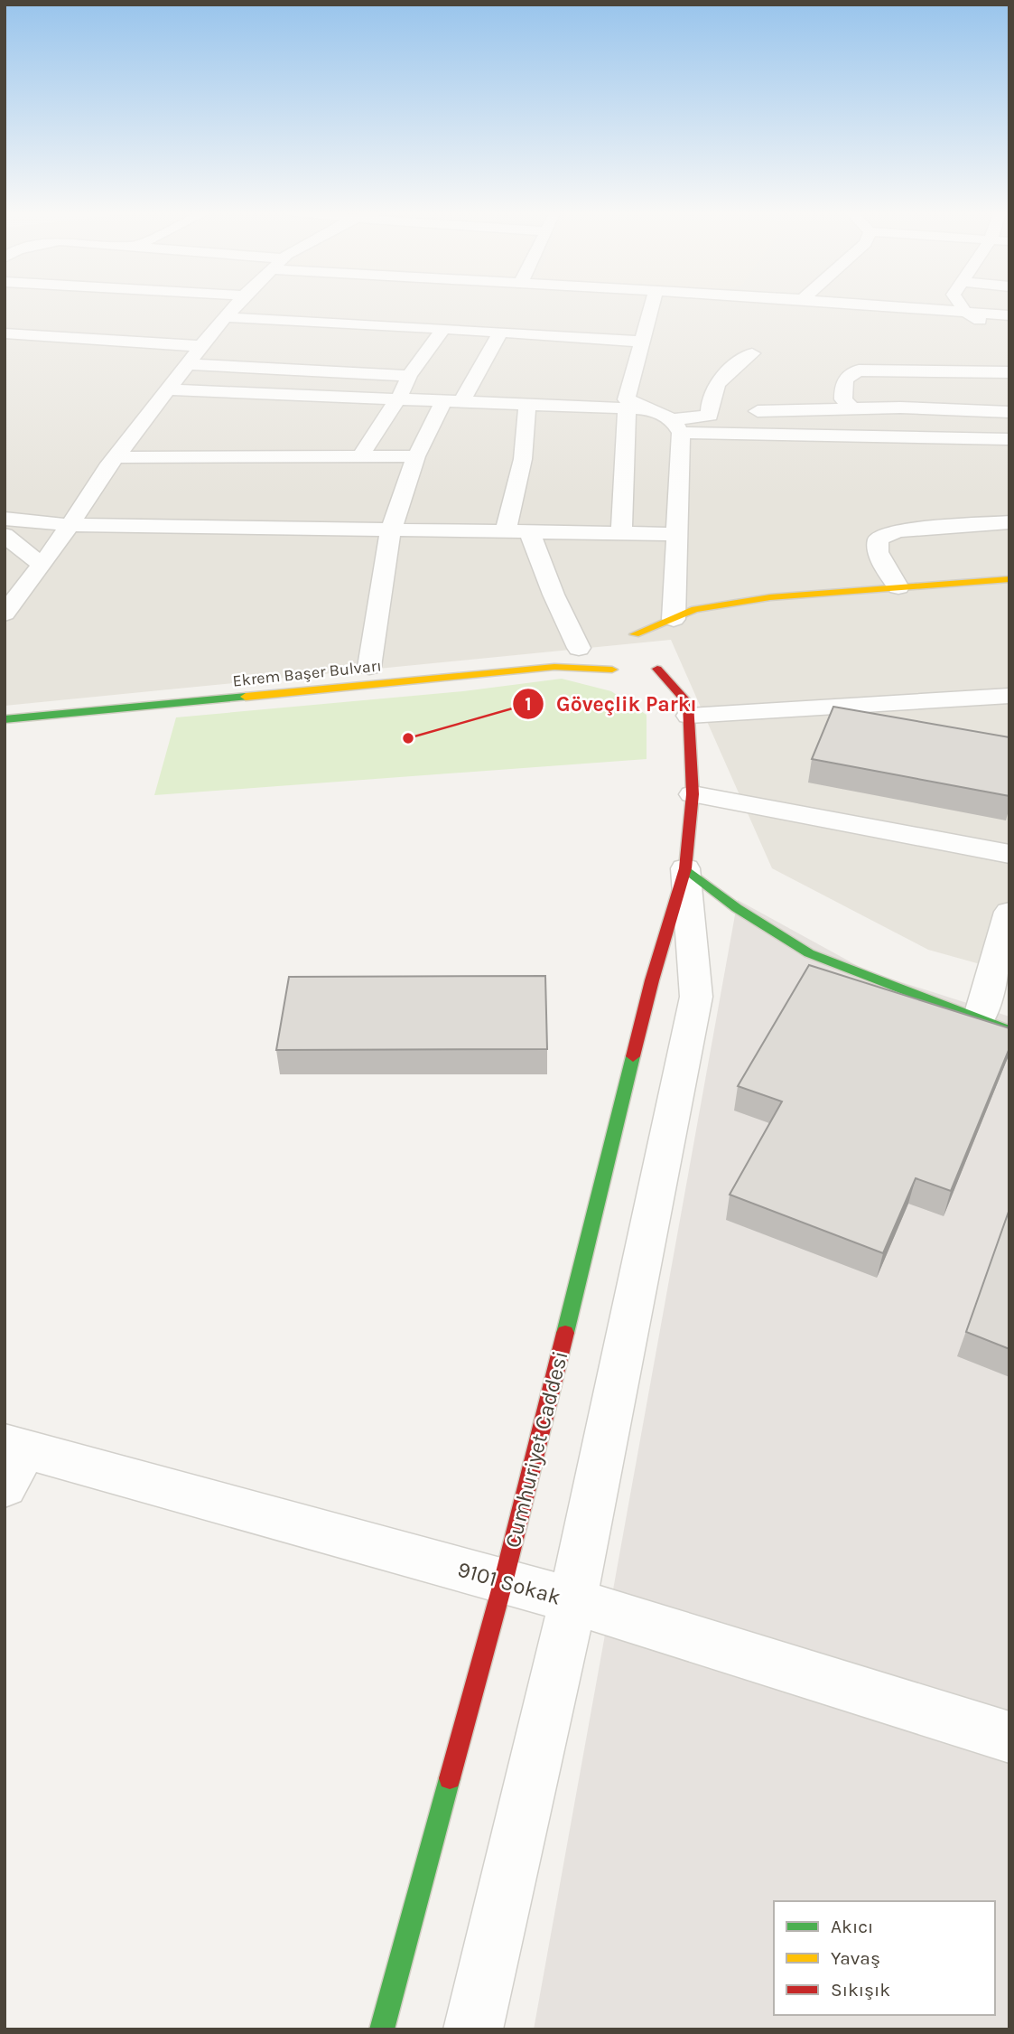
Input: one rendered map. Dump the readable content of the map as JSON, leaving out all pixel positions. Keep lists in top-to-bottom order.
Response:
{
  "streets": {
    "street": ["Ekrem Başer Bulvarı", "Cumhuriyet Caddesi", "9101 Sokak"]
  },
  "crossings": [
    ["Cumhuriyet Caddesi", "9101 Sokak"]
  ],
  "places": ["Göveçlik Parkı"],
  "legend": ["Akıcı", "Yavaş", "Sıkışık"]
}
